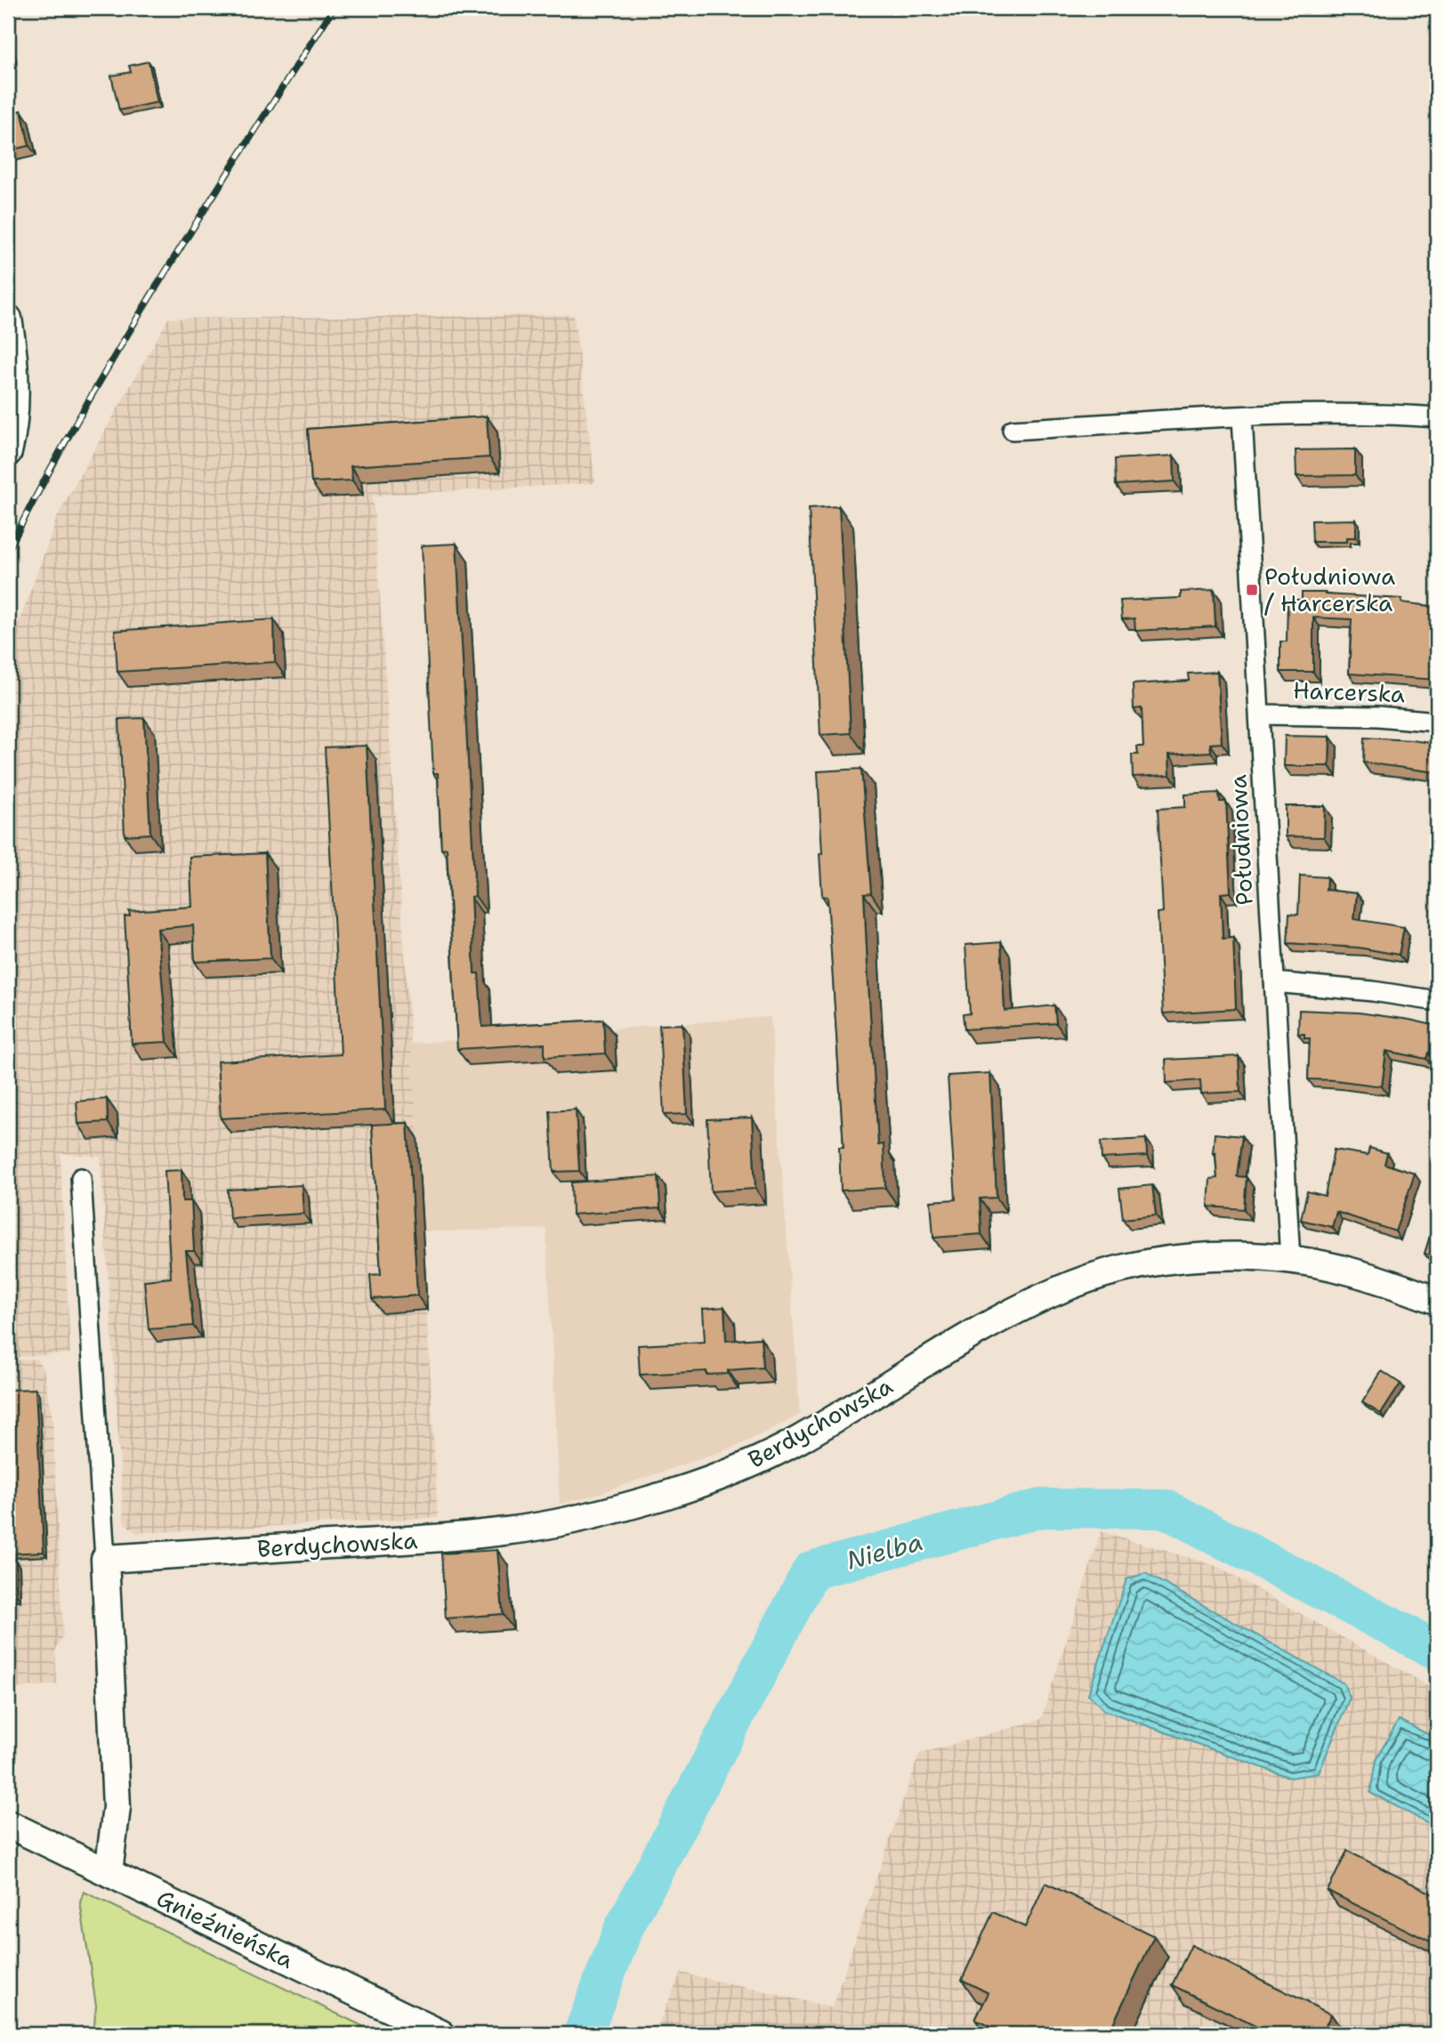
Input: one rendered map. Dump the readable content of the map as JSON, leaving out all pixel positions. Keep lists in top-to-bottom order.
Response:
{
  "streets": {
    "street": [
      "Harcerska",
      "Południowa",
      "Berdychowska",
      "Gnieźnieńska"
    ]
  },
  "crossings": [
    ["Harcerska", "Południowa"],
    ["Południowa", "Berdychowska"]
  ],
  "water": ["Nielba"],
  "places": {
    "transit": ["Południowa / Harcerska"]
  }
}
